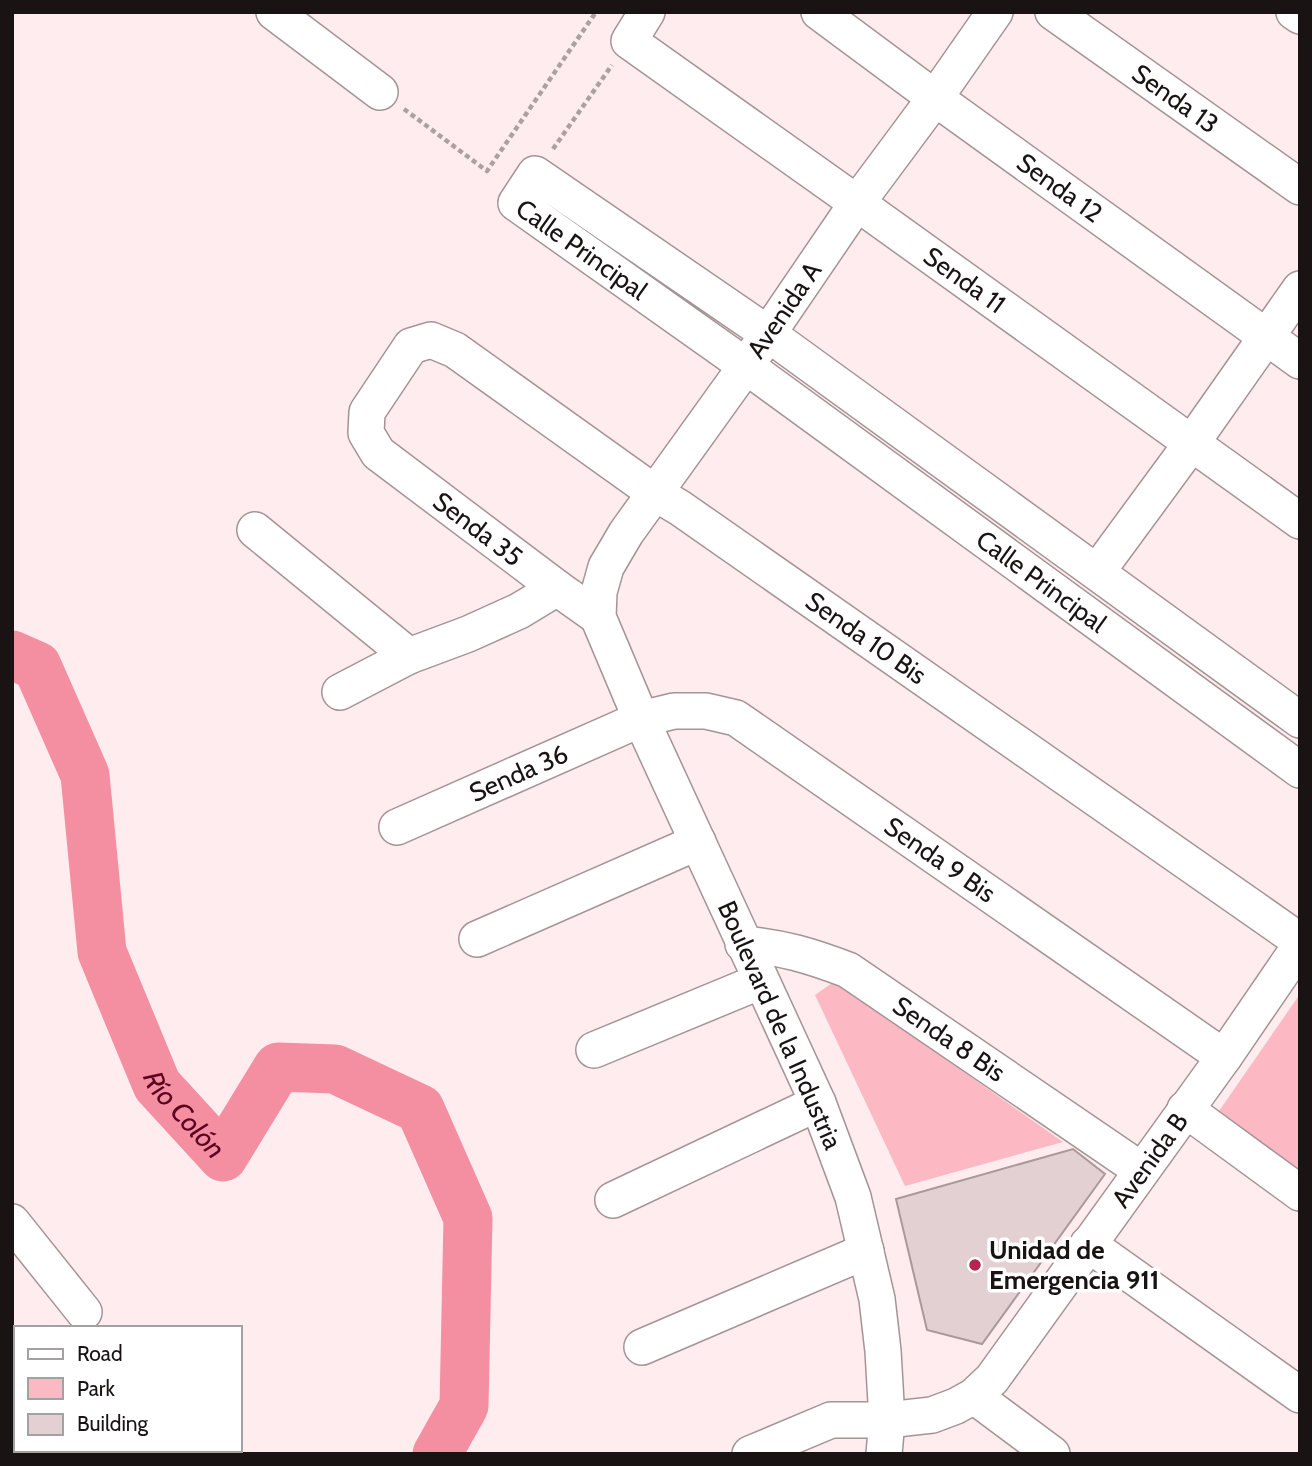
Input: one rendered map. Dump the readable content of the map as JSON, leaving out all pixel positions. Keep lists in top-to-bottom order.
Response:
{
  "streets": {
    "street": [
      "Senda 13",
      "Senda 12",
      "Calle Principal",
      "Senda 11",
      "Avenida A",
      "Senda 35",
      "Senda 10 Bis",
      "Senda 36",
      "Senda 9 Bis",
      "Boulevard de la Industria",
      "Senda 8 Bis",
      "Avenida B"
    ]
  },
  "crossings": [
    ["Senda 12", "Avenida A"],
    ["Calle Principal", "Avenida A"],
    ["Senda 11", "Avenida A"],
    ["Avenida A", "Senda 35"],
    ["Avenida A", "Senda 10 Bis"],
    ["Avenida A", "Boulevard de la Industria"],
    ["Senda 35", "Senda 10 Bis"],
    ["Senda 35", "Boulevard de la Industria"],
    ["Senda 10 Bis", "Avenida B"],
    ["Senda 36", "Senda 9 Bis"],
    ["Senda 36", "Boulevard de la Industria"],
    ["Senda 9 Bis", "Boulevard de la Industria"],
    ["Senda 9 Bis", "Avenida B"],
    ["Boulevard de la Industria", "Senda 8 Bis"],
    ["Boulevard de la Industria", "Avenida B"],
    ["Senda 8 Bis", "Avenida B"]
  ],
  "water": ["Río Colón"],
  "places": ["Unidad de Emergencia 911"],
  "legend": ["Road", "Park", "Building"]
}
